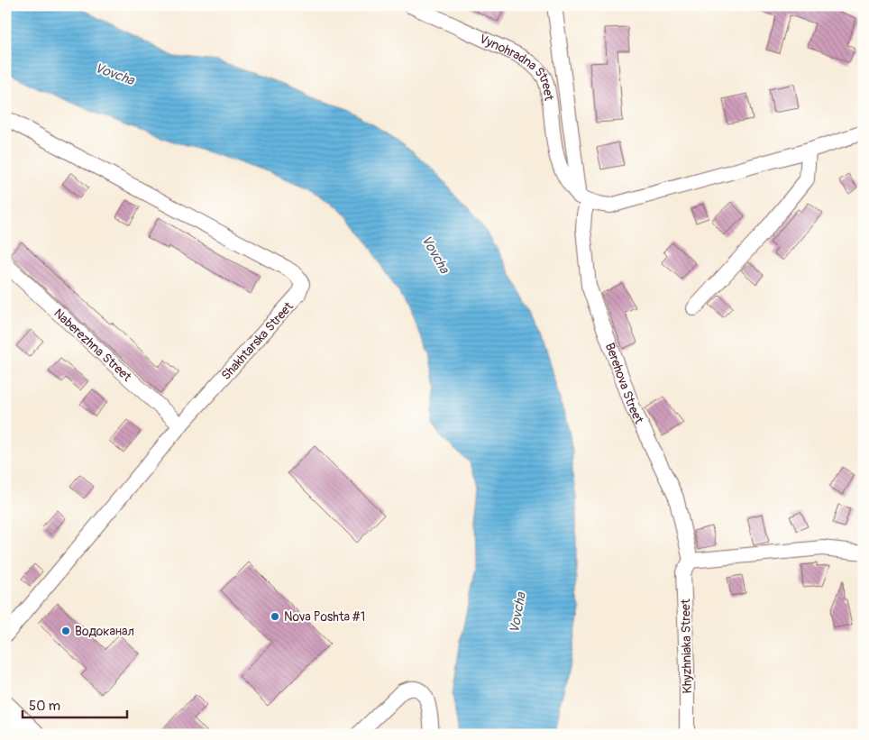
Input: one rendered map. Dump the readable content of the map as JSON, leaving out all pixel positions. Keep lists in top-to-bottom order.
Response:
{
  "streets": {
    "street": [
      "Vynohradna Street",
      "Shakhtarska Street",
      "Naberezhna Street",
      "Berehova Street",
      "Khyzhniaka Street"
    ]
  },
  "crossings": [
    ["Vynohradna Street", "Berehova Street"],
    ["Shakhtarska Street", "Naberezhna Street"],
    ["Berehova Street", "Khyzhniaka Street"]
  ],
  "water": ["Vovcha"],
  "places": ["Nova Poshta #1", "Водоканал"],
  "scale_bar": "50 m"
}
